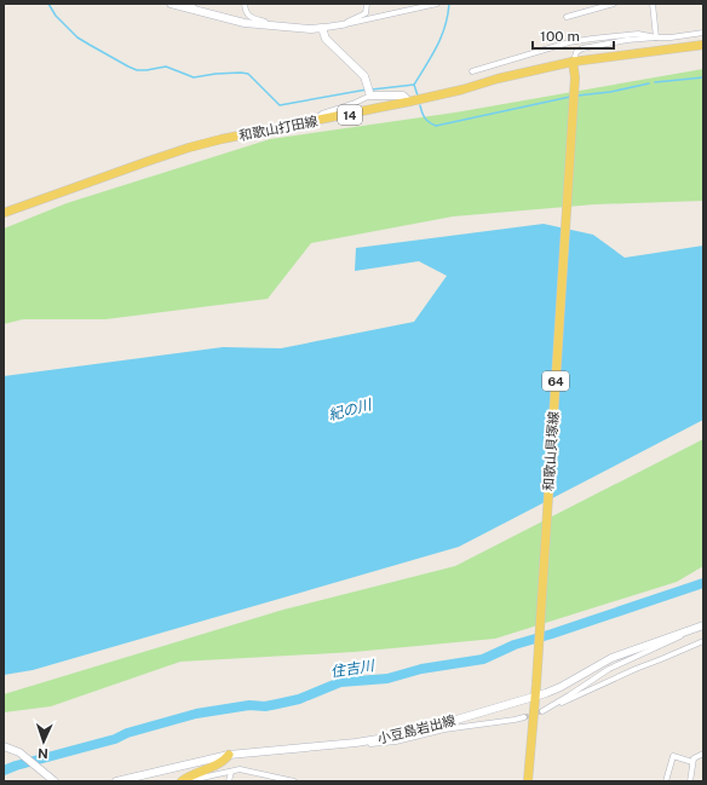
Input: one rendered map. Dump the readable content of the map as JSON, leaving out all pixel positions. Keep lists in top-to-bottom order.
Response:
{
  "streets": {
    "main road": [
      "14",
      "和歌山打田線",
      "64",
      "和歌山貝塚線",
      "小豆島岩出線"
    ]
  },
  "crossings": [
    ["和歌山打田線", "和歌山貝塚線"],
    ["和歌山貝塚線", "小豆島岩出線"]
  ],
  "water": ["紀の川", "住吉川"],
  "scale_bar": "100 m",
  "north": "bottom"
}
